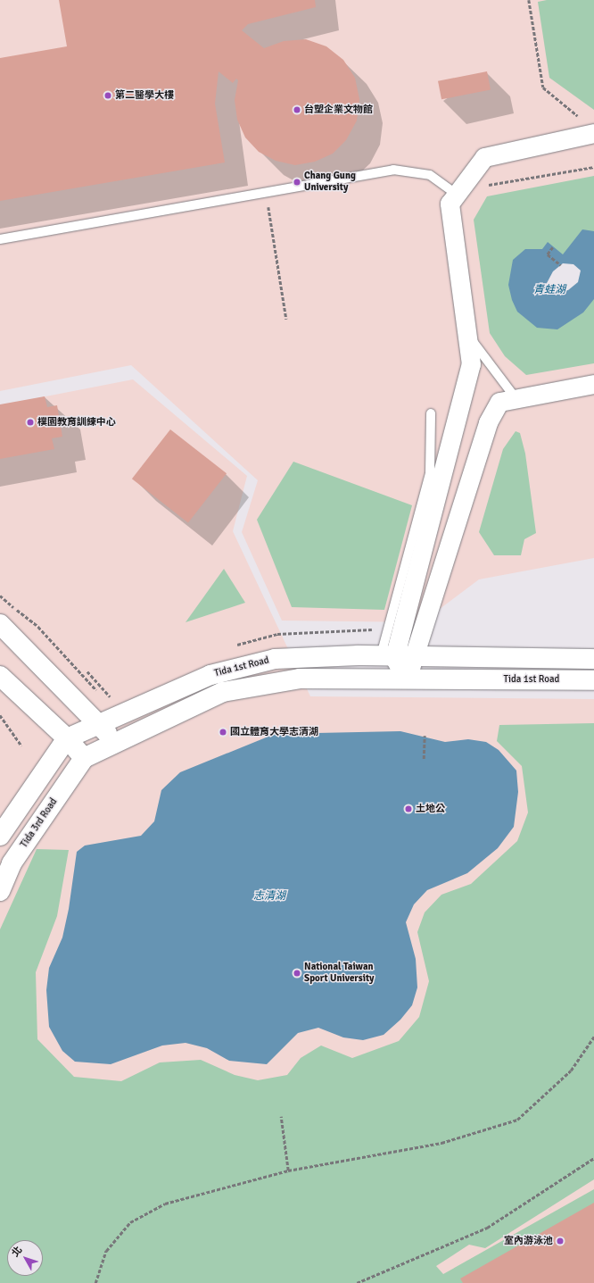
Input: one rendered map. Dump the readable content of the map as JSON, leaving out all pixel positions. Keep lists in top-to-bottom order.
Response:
{
  "streets": {
    "street": ["Tida 1st Road", "Tida 3rd Road"]
  },
  "crossings": [
    ["Tida 1st Road", "Tida 3rd Road"]
  ],
  "water": ["青蛙湖", "志清湖"],
  "places": [
    "第二醫學大樓",
    "台塑企業文物館",
    "Chang Gung University",
    "樸園教育訓練中心",
    "國立體育大學志清湖",
    "土地公",
    "National Taiwan Sport University",
    "室內游泳池"
  ],
  "north": "top left"
}
